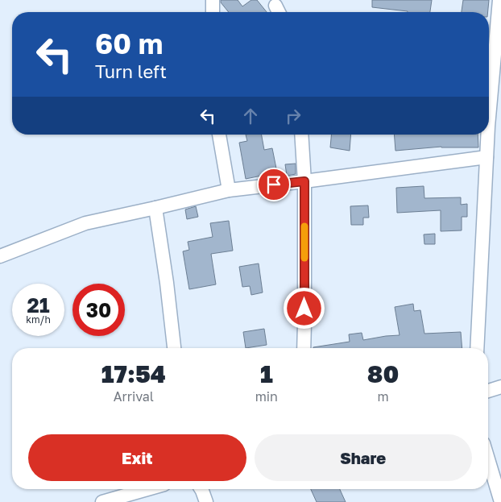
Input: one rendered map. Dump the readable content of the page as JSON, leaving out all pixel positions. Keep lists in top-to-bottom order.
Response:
{
  "page": {
    "turn": ["60 m", "Turn left"],
    "speed": "21 km/h",
    "limit": "30",
    "eta": [
      "17:54",
      "Arrival",
      "1",
      "min",
      "80",
      "m"
    ],
    "buttons": ["Exit", "Share"]
  }
}
